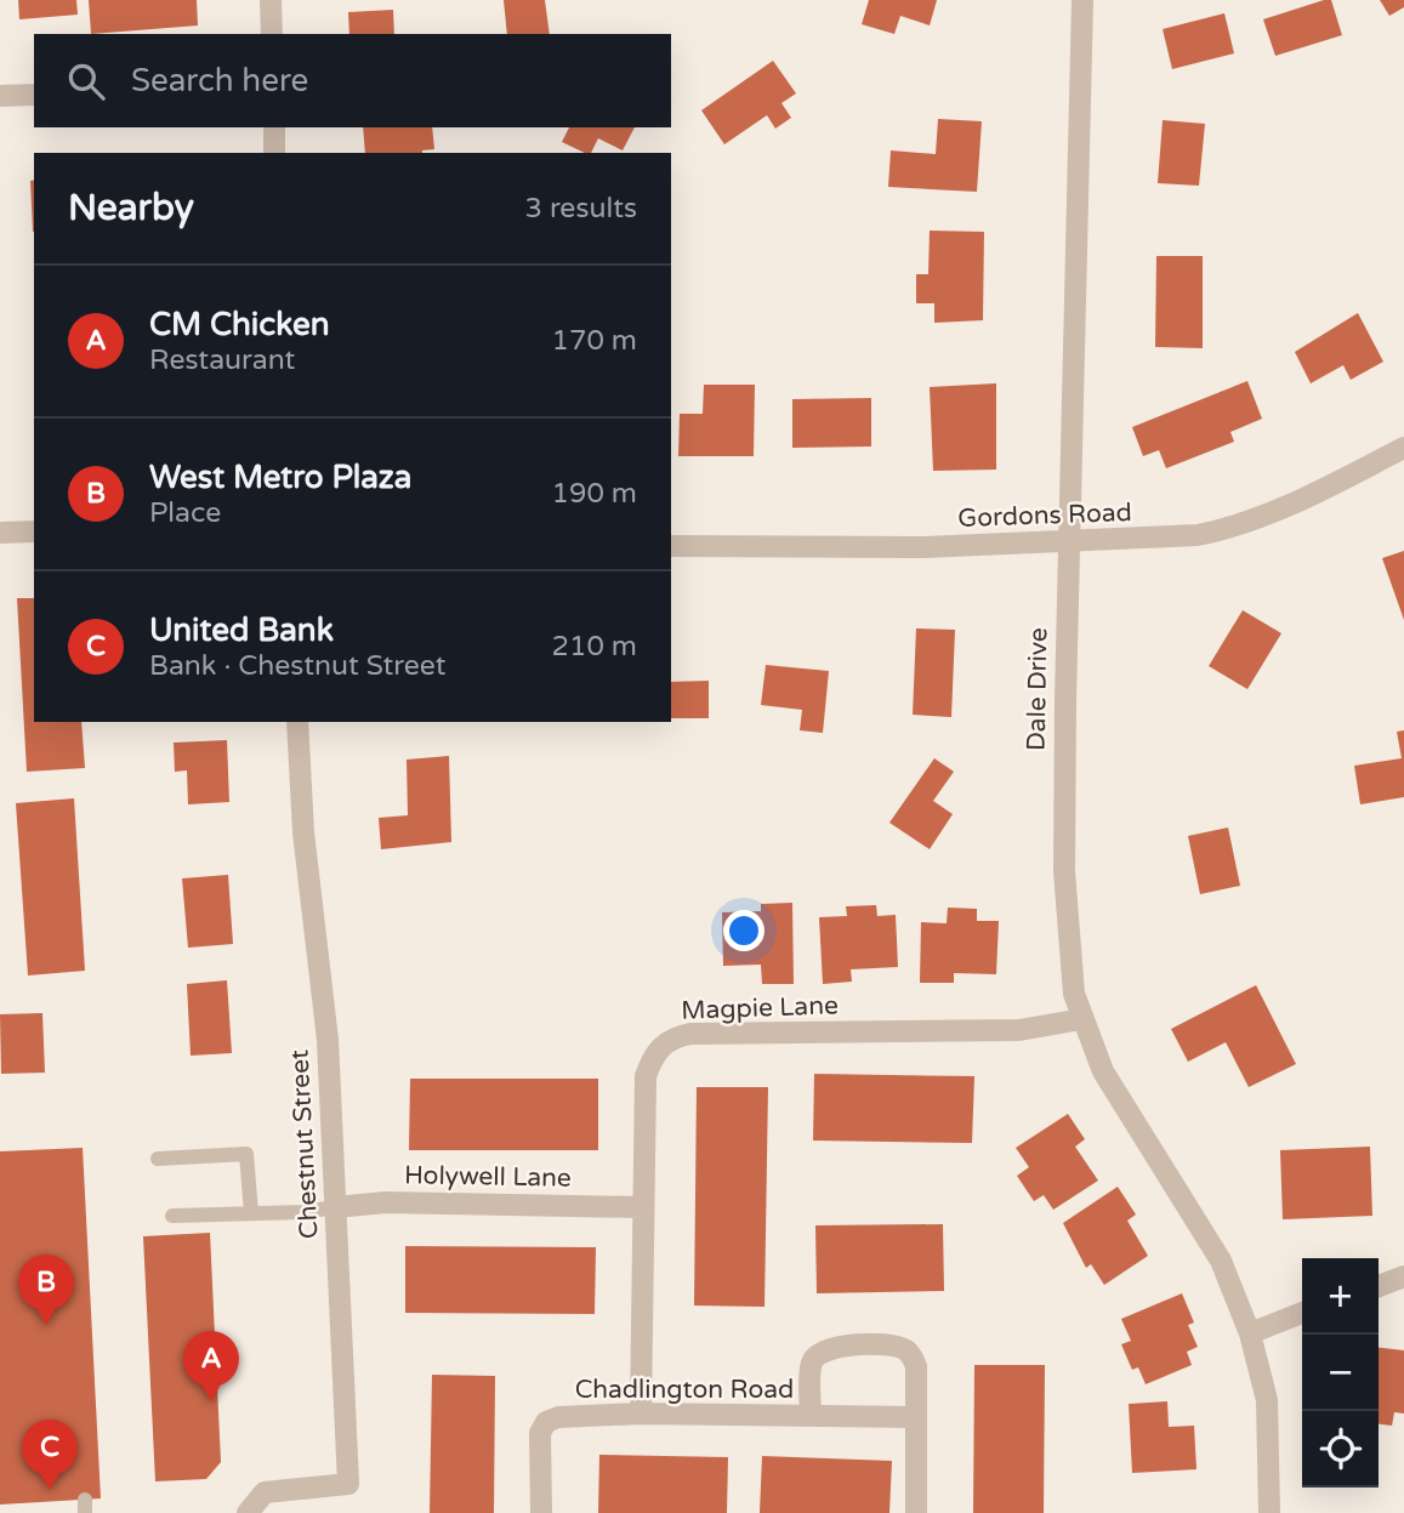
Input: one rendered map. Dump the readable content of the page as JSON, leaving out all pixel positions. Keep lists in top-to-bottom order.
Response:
{
  "streets": {
    "street": [
      "Gordons Road",
      "Dale Drive",
      "Magpie Lane",
      "Chestnut Street",
      "Holywell Lane",
      "Chadlington Road"
    ]
  },
  "crossings": [
    ["Gordons Road", "Dale Drive"],
    ["Dale Drive", "Magpie Lane"],
    ["Magpie Lane", "Holywell Lane"],
    ["Magpie Lane", "Chadlington Road"],
    ["Chestnut Street", "Holywell Lane"]
  ],
  "page": {
    "search": "Search here",
    "heading": ["Nearby", "3 results"],
    "list": [
      {
        "mark": "A",
        "name": "CM Chicken",
        "note": "Restaurant",
        "value": "170 m"
      },
      {
        "mark": "B",
        "name": "West Metro Plaza",
        "note": "Place",
        "value": "190 m"
      },
      {
        "mark": "C",
        "name": "United Bank",
        "note": "Bank · Chestnut Street",
        "value": "210 m"
      }
    ],
    "pins": ["B", "A", "C"],
    "map_buttons": ["+", "−"]
  }
}
